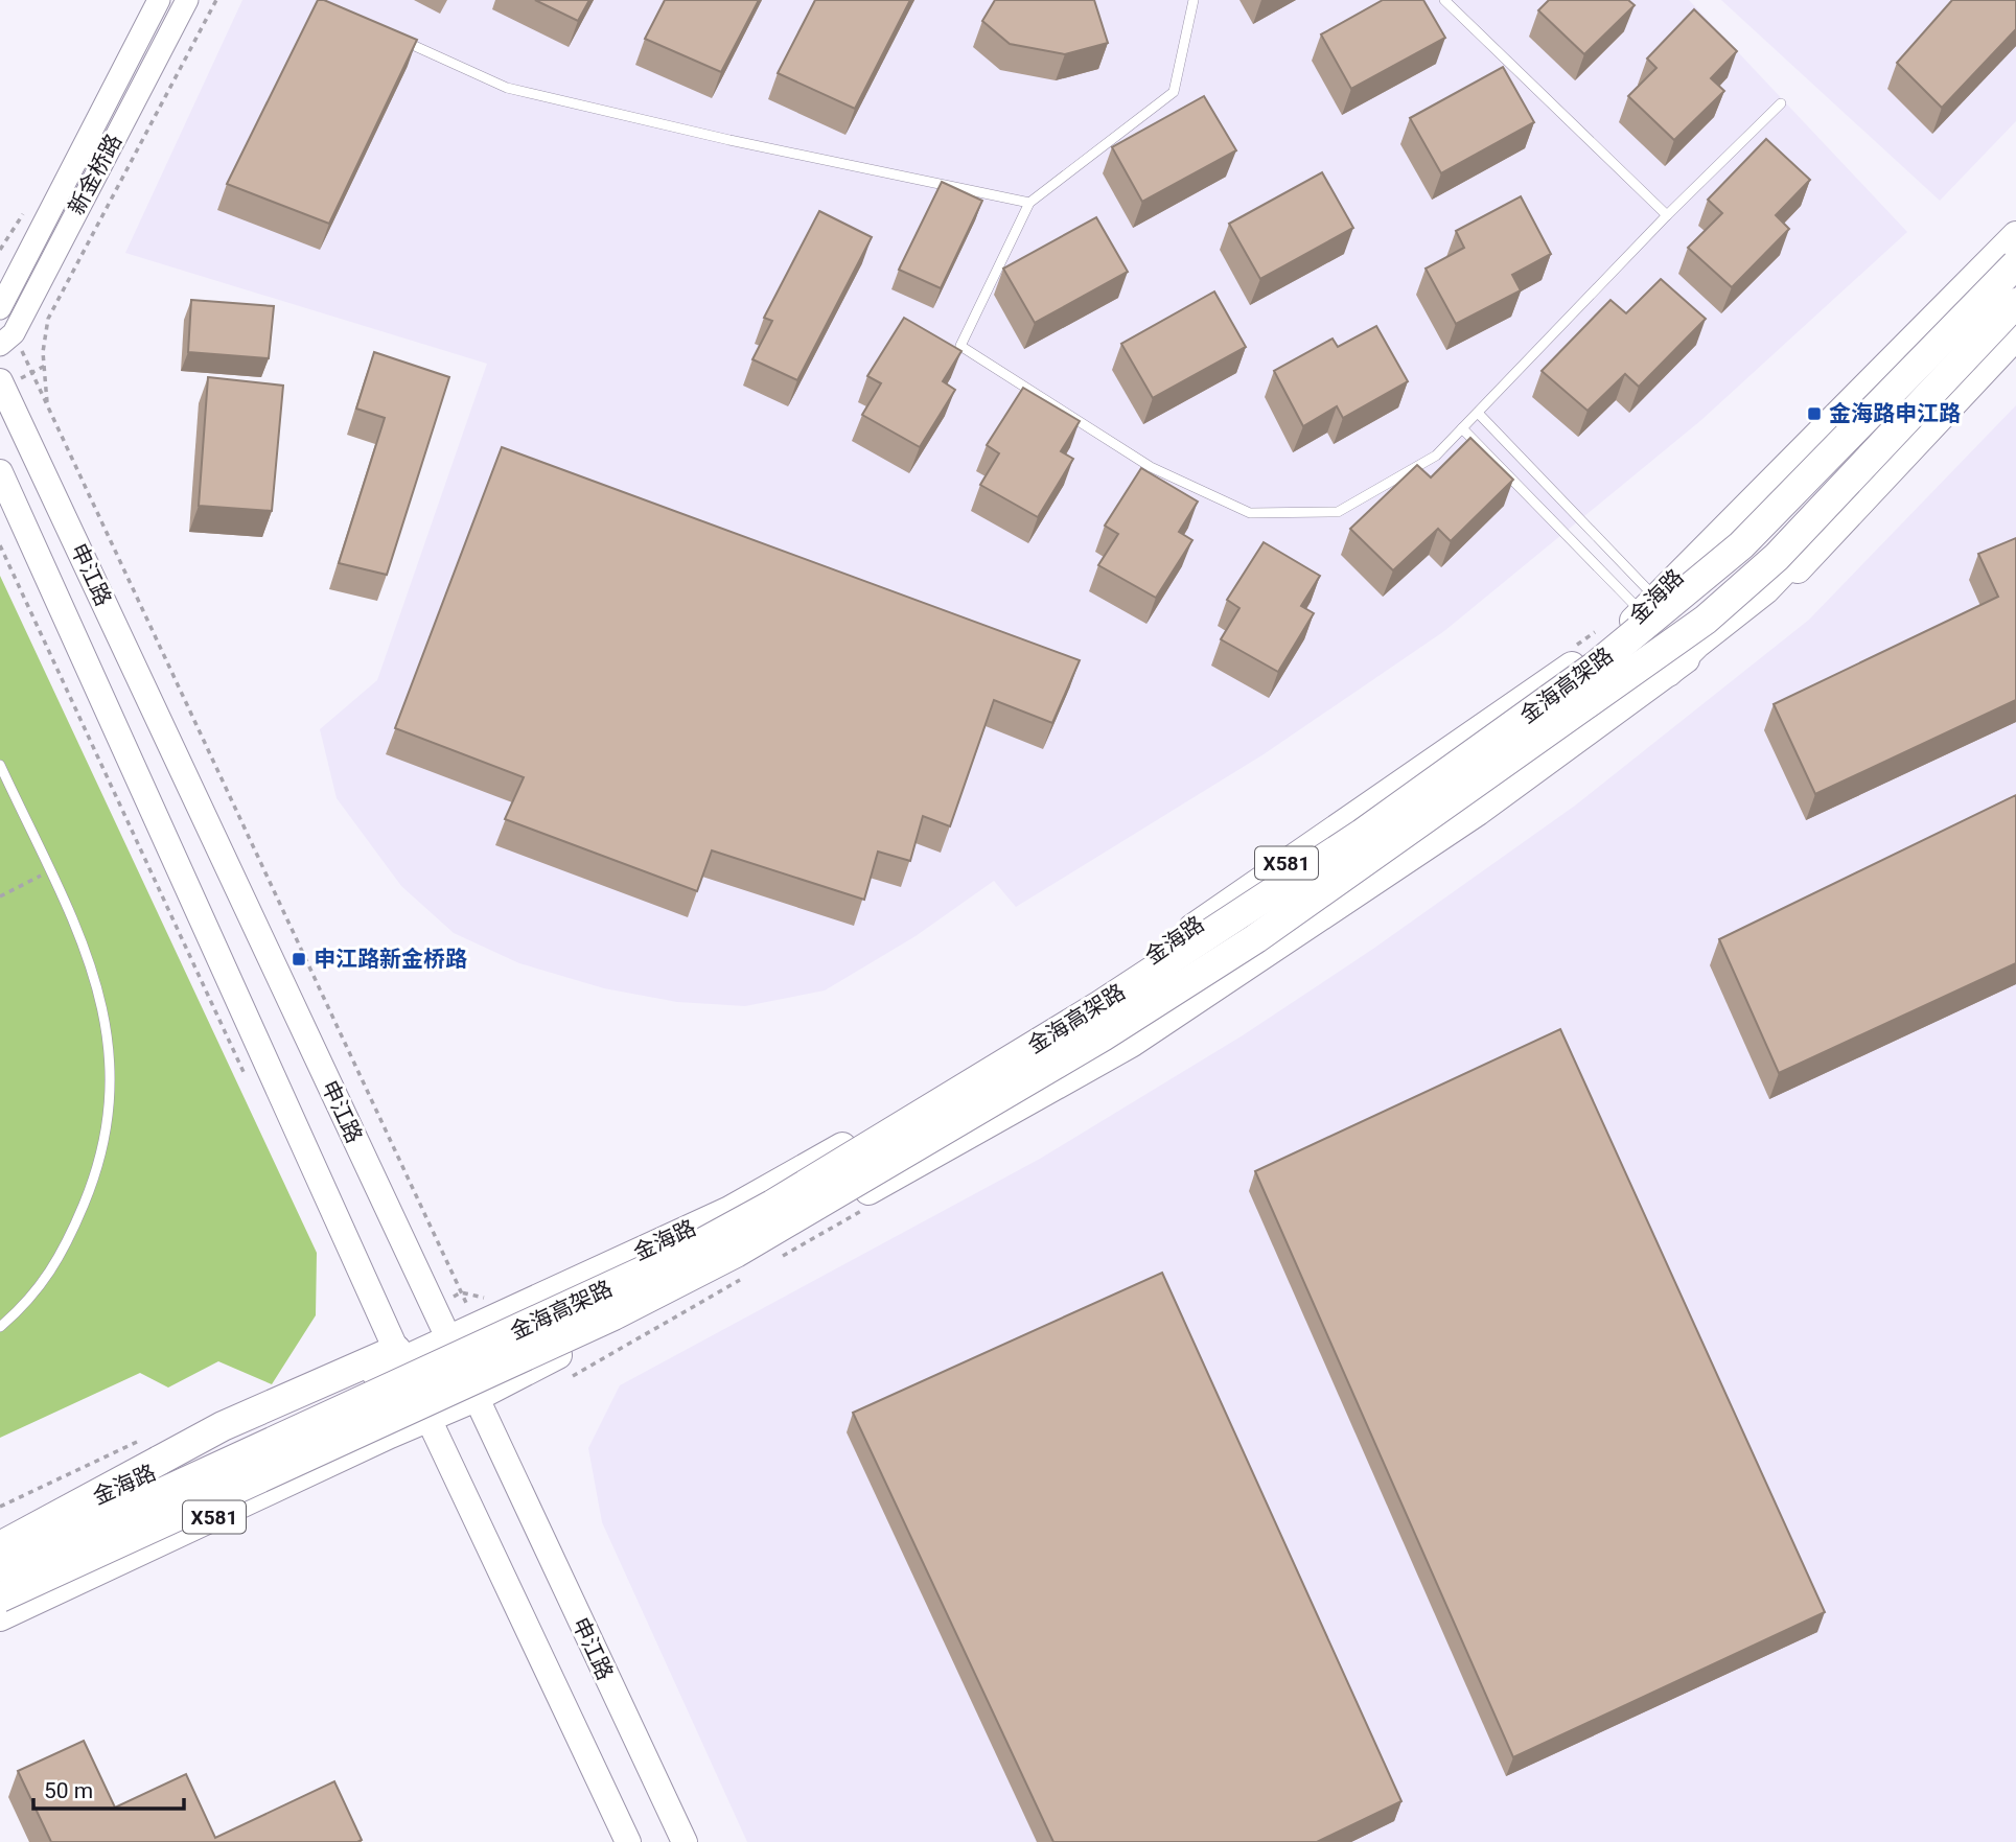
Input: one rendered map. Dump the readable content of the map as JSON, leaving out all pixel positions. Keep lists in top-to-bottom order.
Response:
{
  "streets": {
    "highway": ["金海高架路"],
    "main road": ["申江路", "金海路", "X581"],
    "street": ["新金桥路"]
  },
  "crossings": [
    ["申江路", "金海路"],
    ["申江路", "X581"]
  ],
  "places": {
    "transit": ["金海路申江路", "申江路新金桥路"]
  },
  "scale_bar": "50 m"
}
